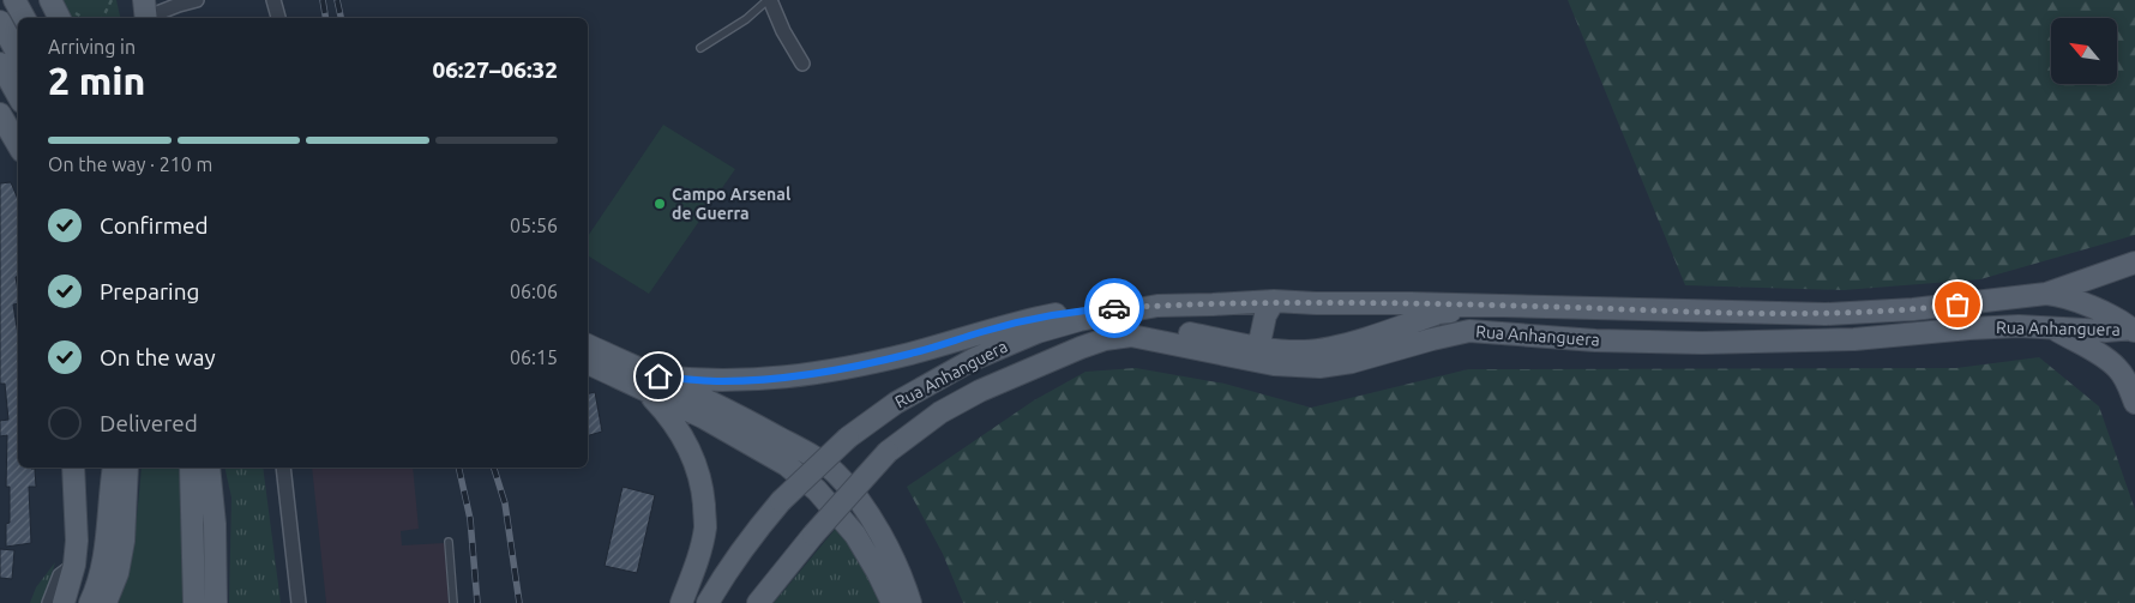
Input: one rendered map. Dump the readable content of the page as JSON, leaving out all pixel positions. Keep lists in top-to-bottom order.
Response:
{
  "streets": {
    "main road": ["Rua Anhanguera"]
  },
  "places": ["Campo Arsenal de Guerra"],
  "north": "top left",
  "page": {
    "heading": ["2 min", "Arriving in", "06:27–06:32"],
    "bar": "On the way · 210 m",
    "list": [
      ["Confirmed", "05:56"],
      ["Preparing", "06:06"],
      ["On the way", "06:15"],
      "Delivered"
    ]
  }
}
